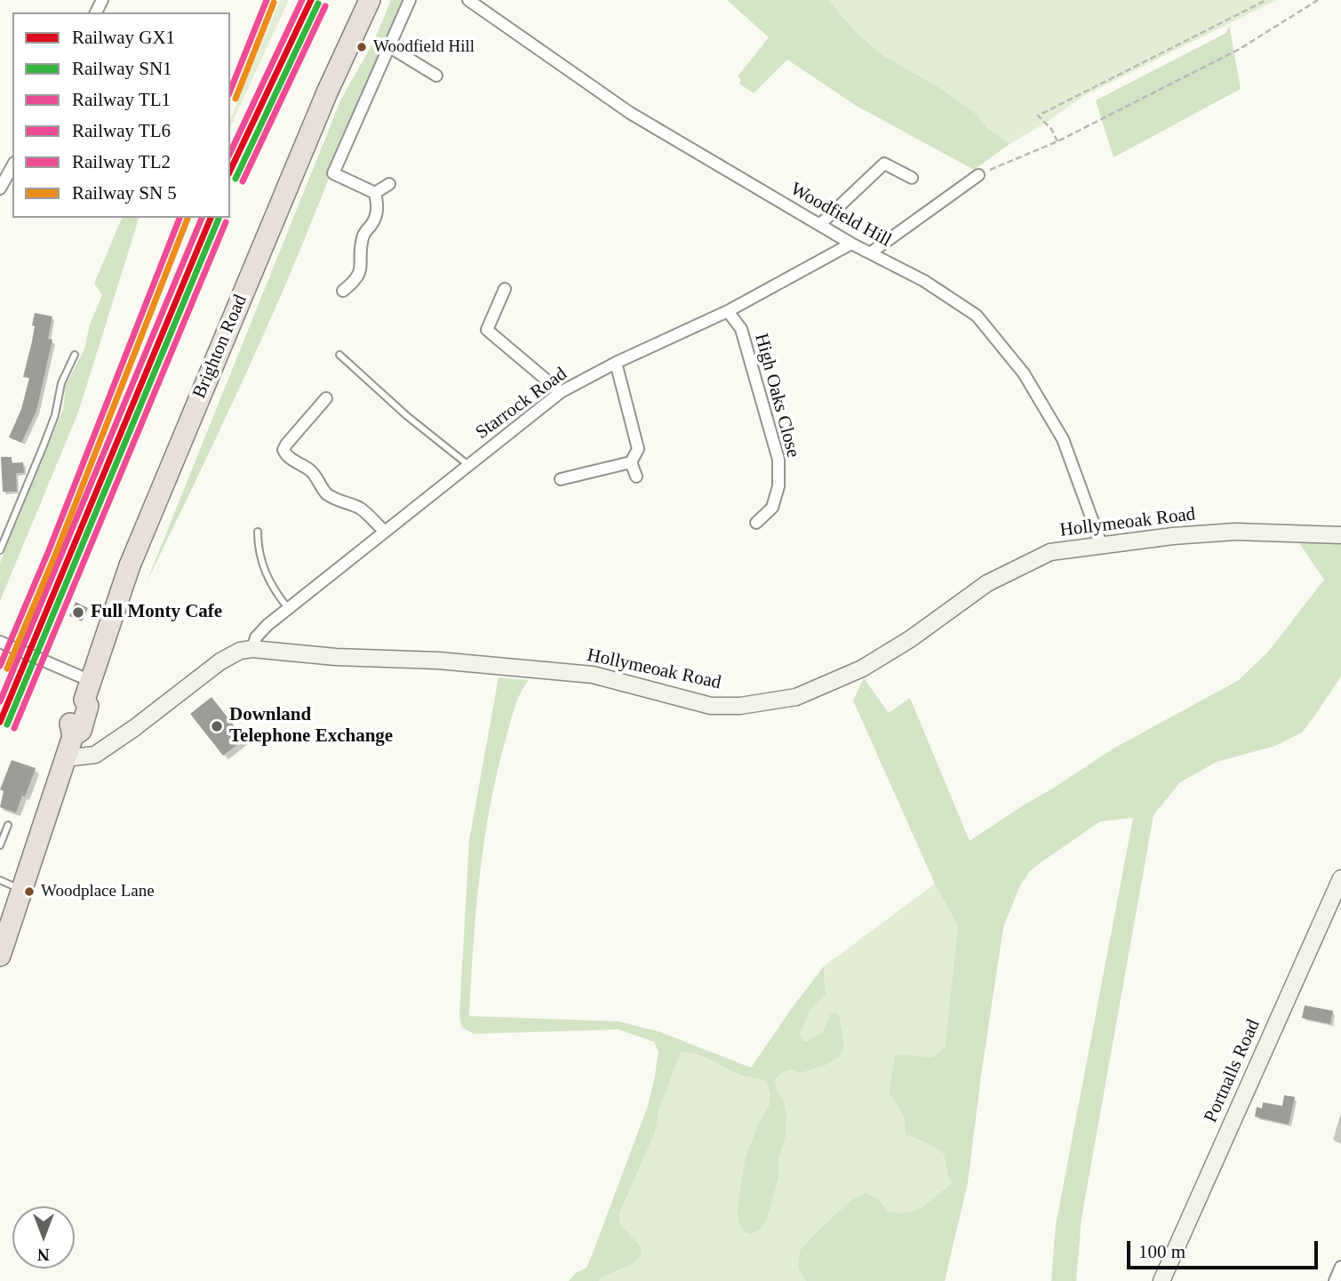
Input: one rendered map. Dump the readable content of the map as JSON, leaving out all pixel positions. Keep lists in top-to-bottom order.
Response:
{
  "streets": {
    "highway": ["Brighton Road"],
    "street": [
      "Woodfield Hill",
      "High Oaks Close",
      "Starrock Road",
      "Hollymeoak Road",
      "Portnalls Road"
    ]
  },
  "crossings": [
    ["Woodfield Hill", "Starrock Road"],
    ["Woodfield Hill", "Hollymeoak Road"],
    ["Brighton Road", "Hollymeoak Road"],
    ["High Oaks Close", "Starrock Road"],
    ["Starrock Road", "Hollymeoak Road"]
  ],
  "places": [
    "Woodfield Hill",
    "Full Monty Cafe",
    "Downland Telephone Exchange",
    "Woodplace Lane"
  ],
  "lines": [
    "rail line GX1",
    "rail line TL1",
    "rail line TL2",
    "rail line SN1",
    "rail line TL6"
  ],
  "legend": [
    "Railway GX1",
    "Railway SN1",
    "Railway TL1",
    "Railway TL6",
    "Railway TL2",
    "Railway SN 5"
  ],
  "scale_bar": "100 m",
  "north": "bottom"
}
